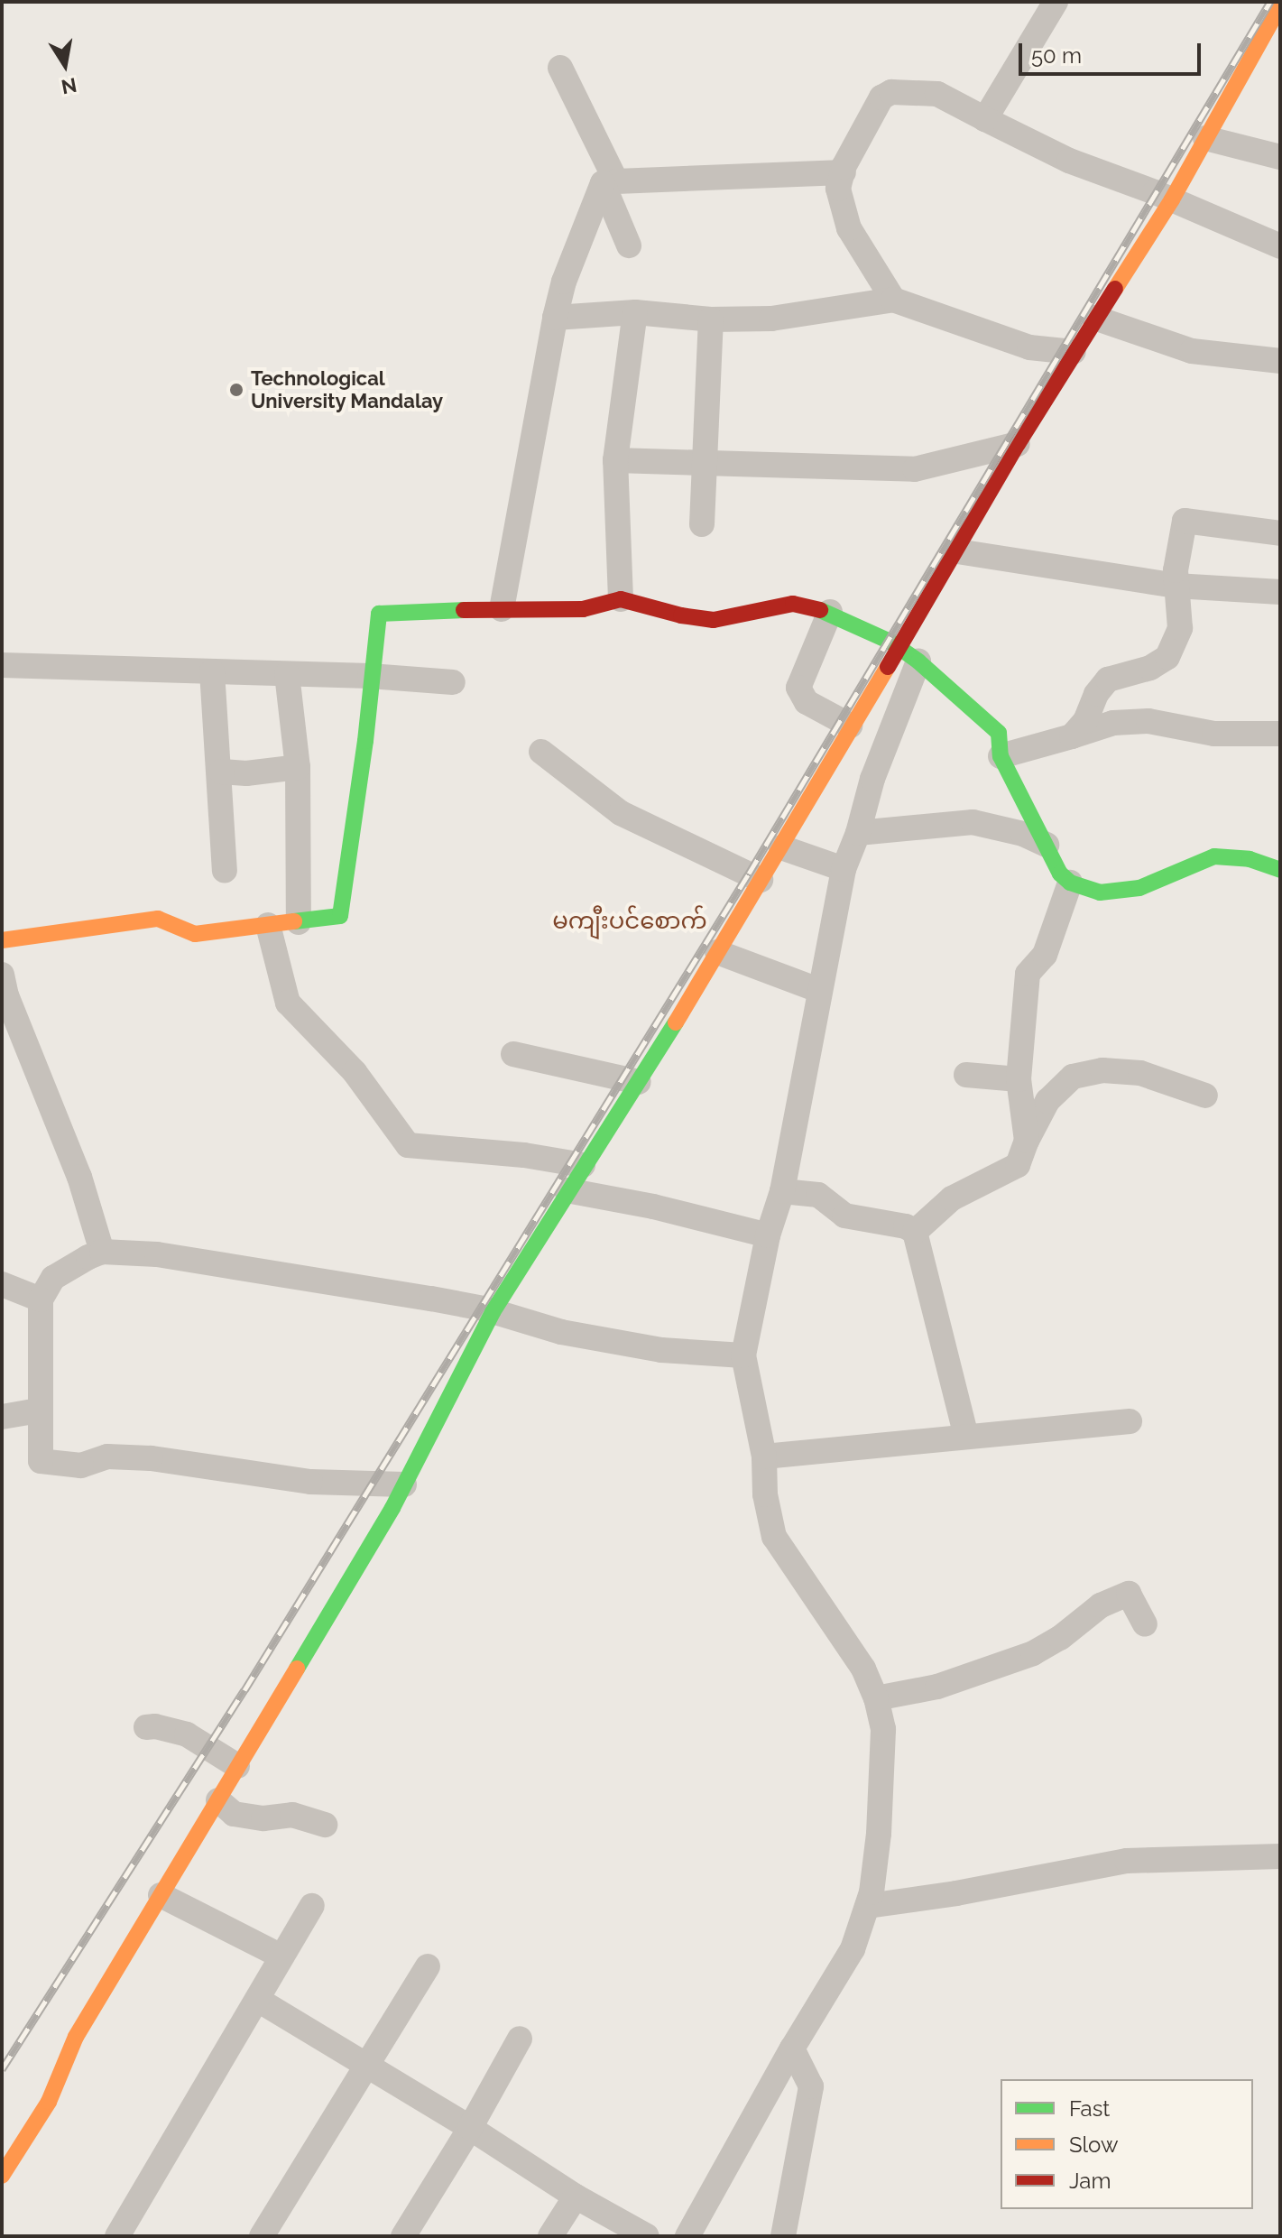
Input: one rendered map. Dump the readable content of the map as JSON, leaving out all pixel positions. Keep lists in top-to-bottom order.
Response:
{
  "districts": ["မကျီးပင်စောက်"],
  "places": ["Technological University Mandalay"],
  "legend": ["Fast", "Slow", "Jam"],
  "scale_bar": "50 m",
  "north": "bottom"
}
